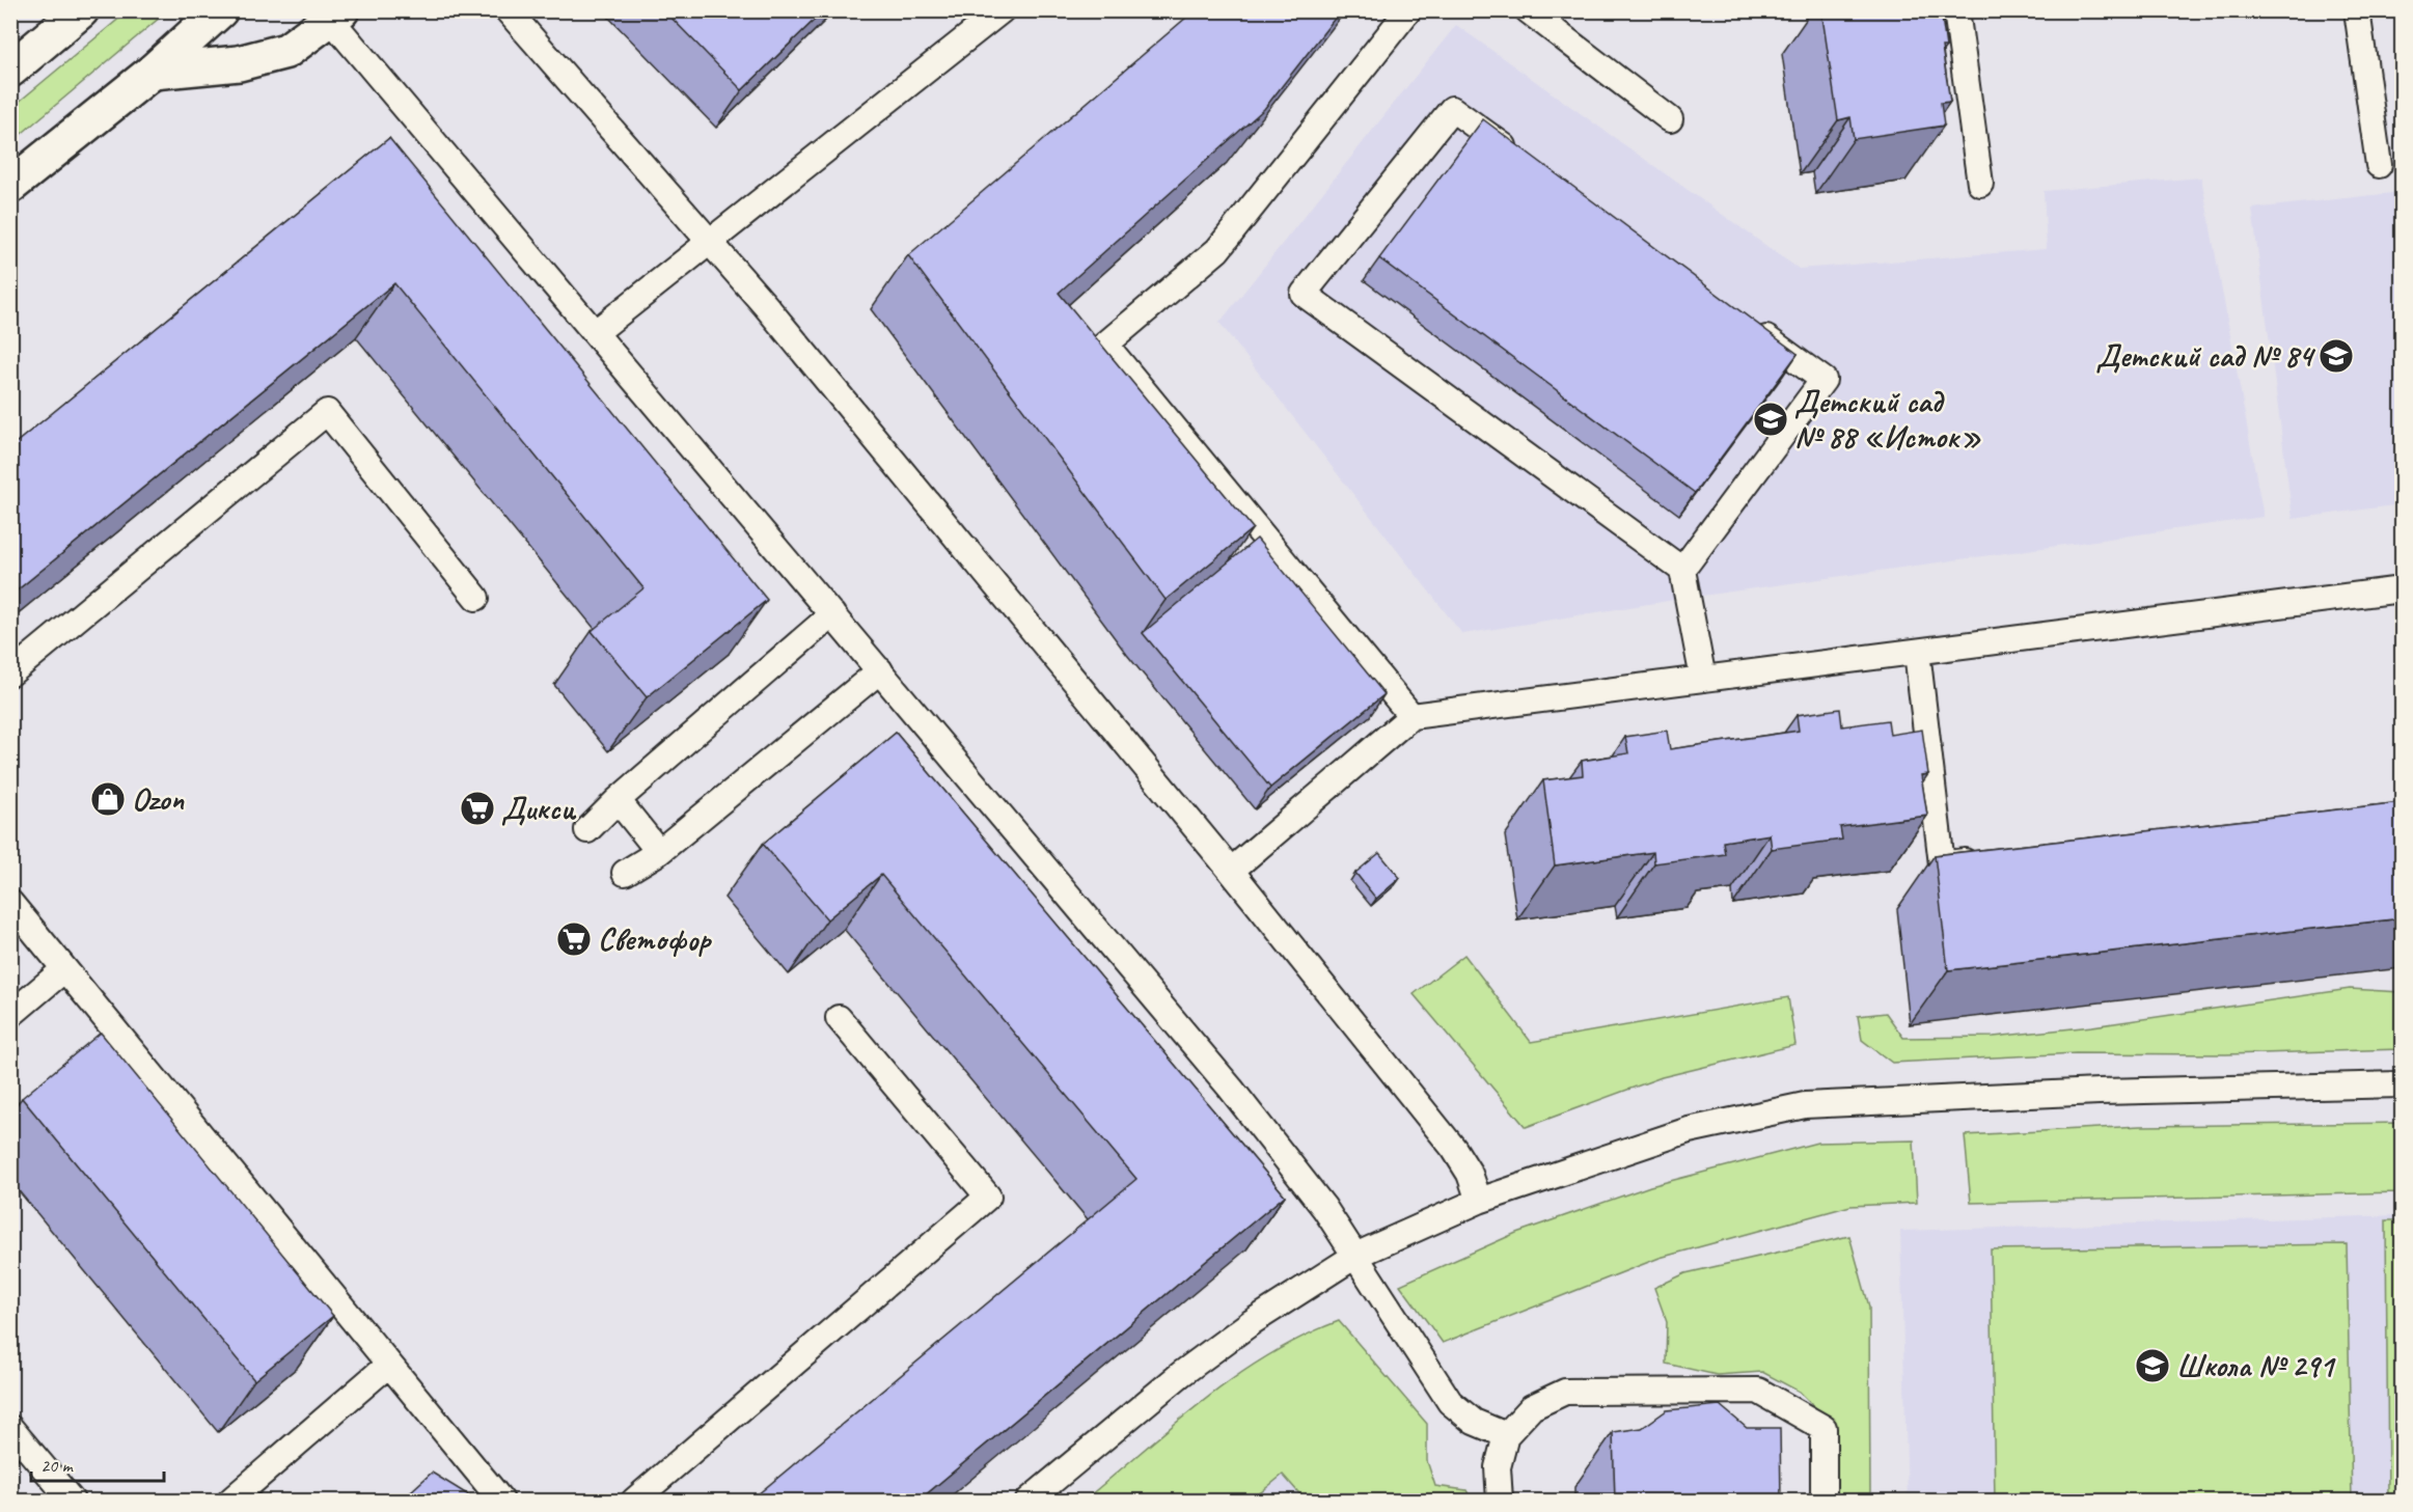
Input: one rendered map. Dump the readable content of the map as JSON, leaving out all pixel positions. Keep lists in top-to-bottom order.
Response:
{
  "places": {
    "school or university": ["Детский сад № 84", "Детский сад № 88 «Исток»", "Школа № 291"],
    "shop": ["Ozon"],
    "supermarket": ["Дикси", "Светофор"]
  },
  "scale_bar": "20 m"
}
